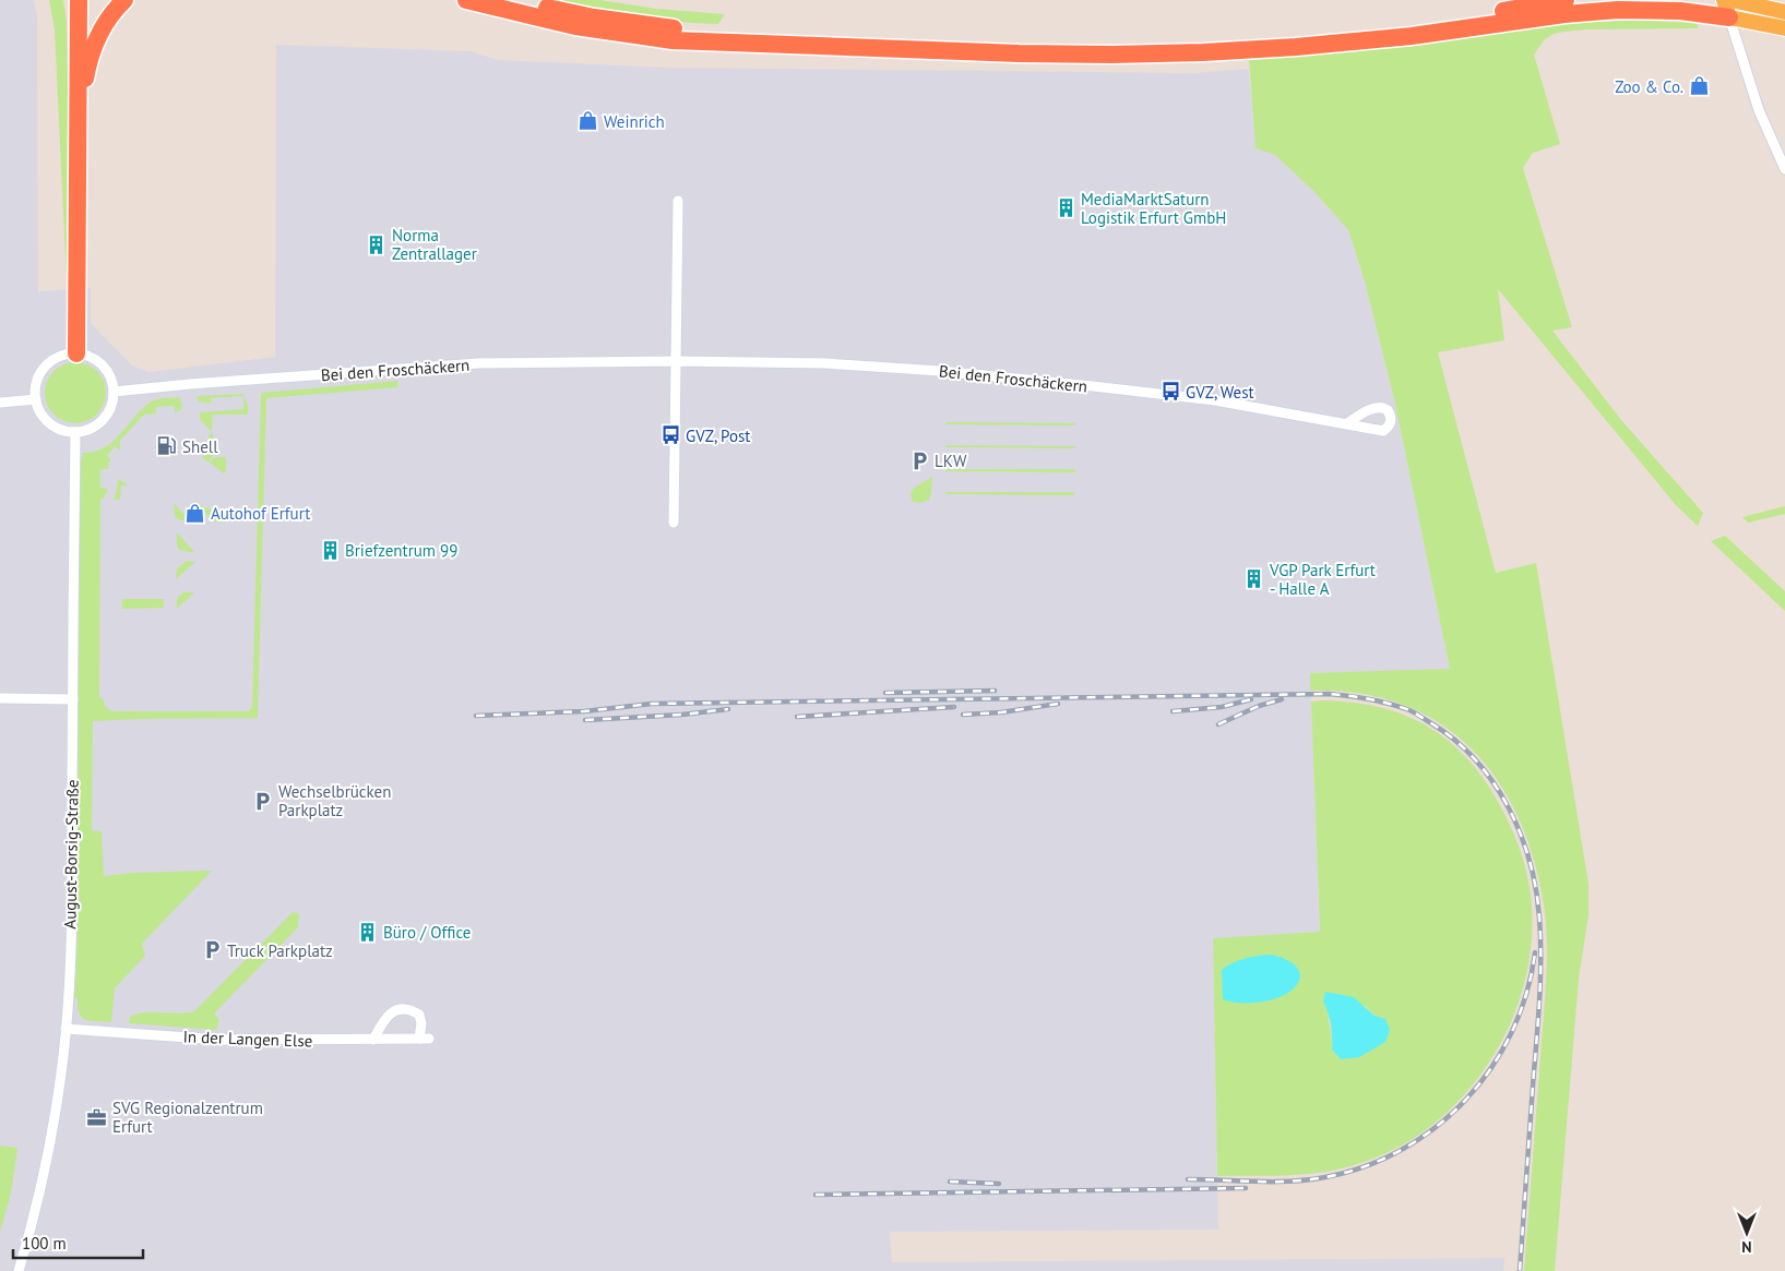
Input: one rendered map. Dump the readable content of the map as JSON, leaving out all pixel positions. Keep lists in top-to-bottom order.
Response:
{
  "streets": {
    "street": ["Bei den Froschäckern", "August-Borsig-Straße", "In der Langen Else"]
  },
  "crossings": [
    ["Bei den Froschäckern", "August-Borsig-Straße"],
    ["August-Borsig-Straße", "In der Langen Else"]
  ],
  "places": {
    "shop": ["Zoo & Co.", "Weinrich", "Autohof Erfurt"],
    "building": [
      "MediaMarktSaturn Logistik Erfurt GmbH",
      "Norma Zentrallager",
      "Briefzentrum 99",
      "VGP Park Erfurt - Halle A",
      "Büro / Office"
    ],
    "bus stop": ["GVZ, West", "GVZ, Post"],
    "fuel station": ["Shell"],
    "parking": ["LKW", "Wechselbrücken Parkplatz", "Truck Parkplatz"],
    "office": ["SVG Regionalzentrum Erfurt"]
  },
  "scale_bar": "100 m",
  "north": "bottom"
}
